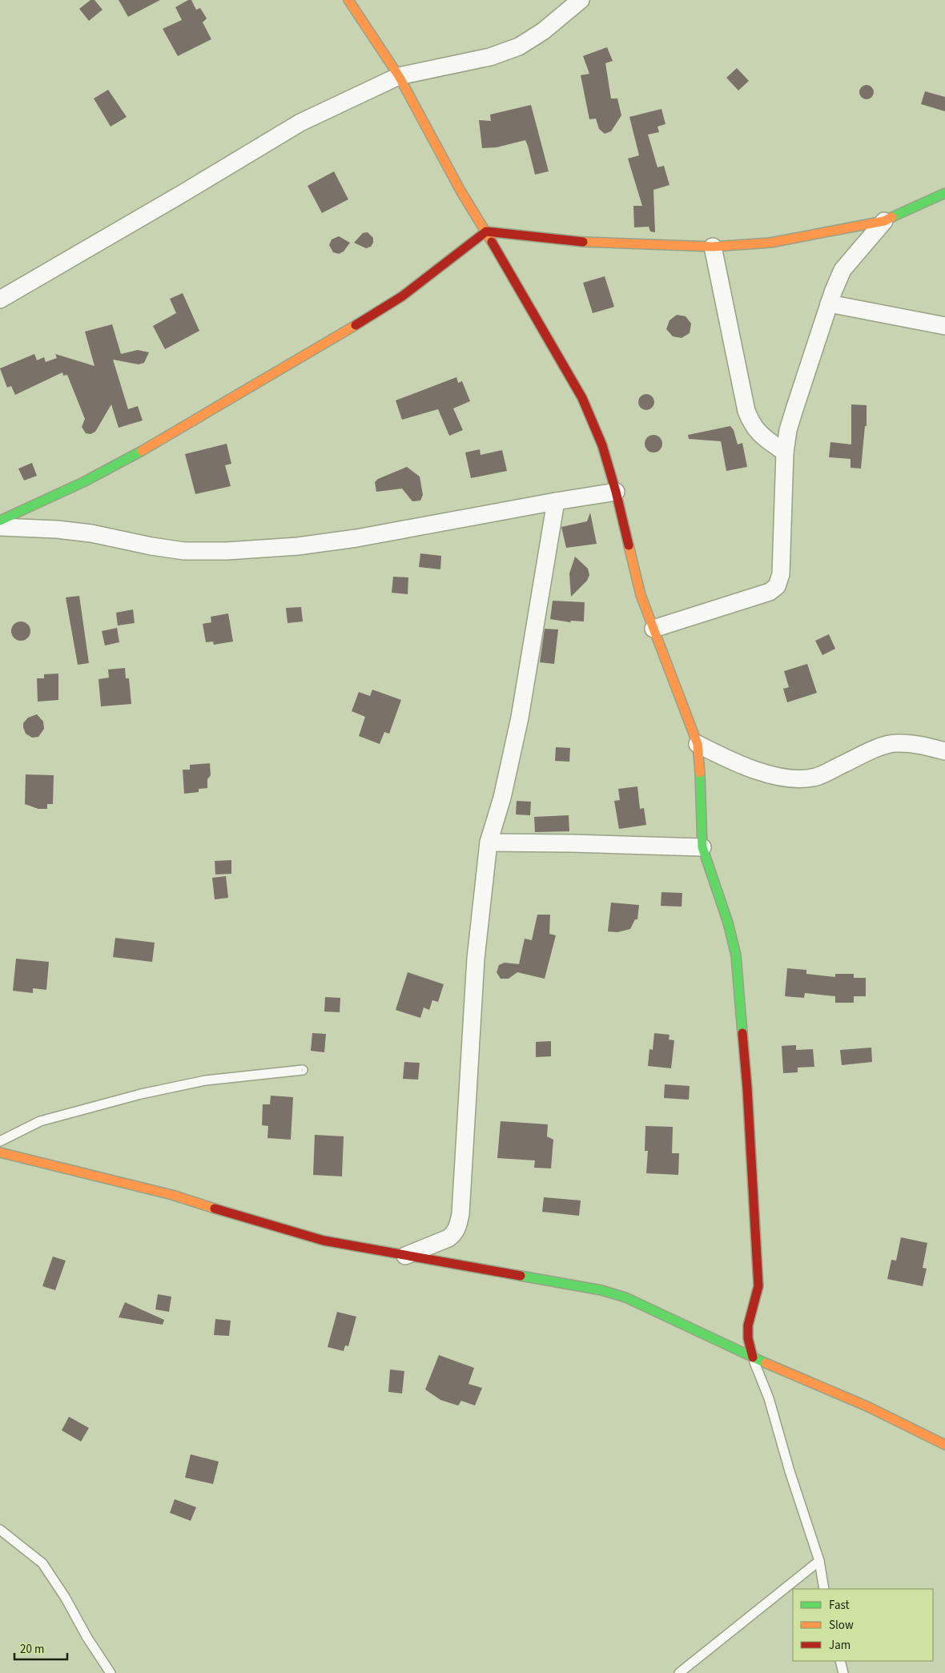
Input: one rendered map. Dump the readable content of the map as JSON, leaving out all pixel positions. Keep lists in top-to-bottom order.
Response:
{
  "legend": ["Fast", "Slow", "Jam"],
  "scale_bar": "20 m"
}
